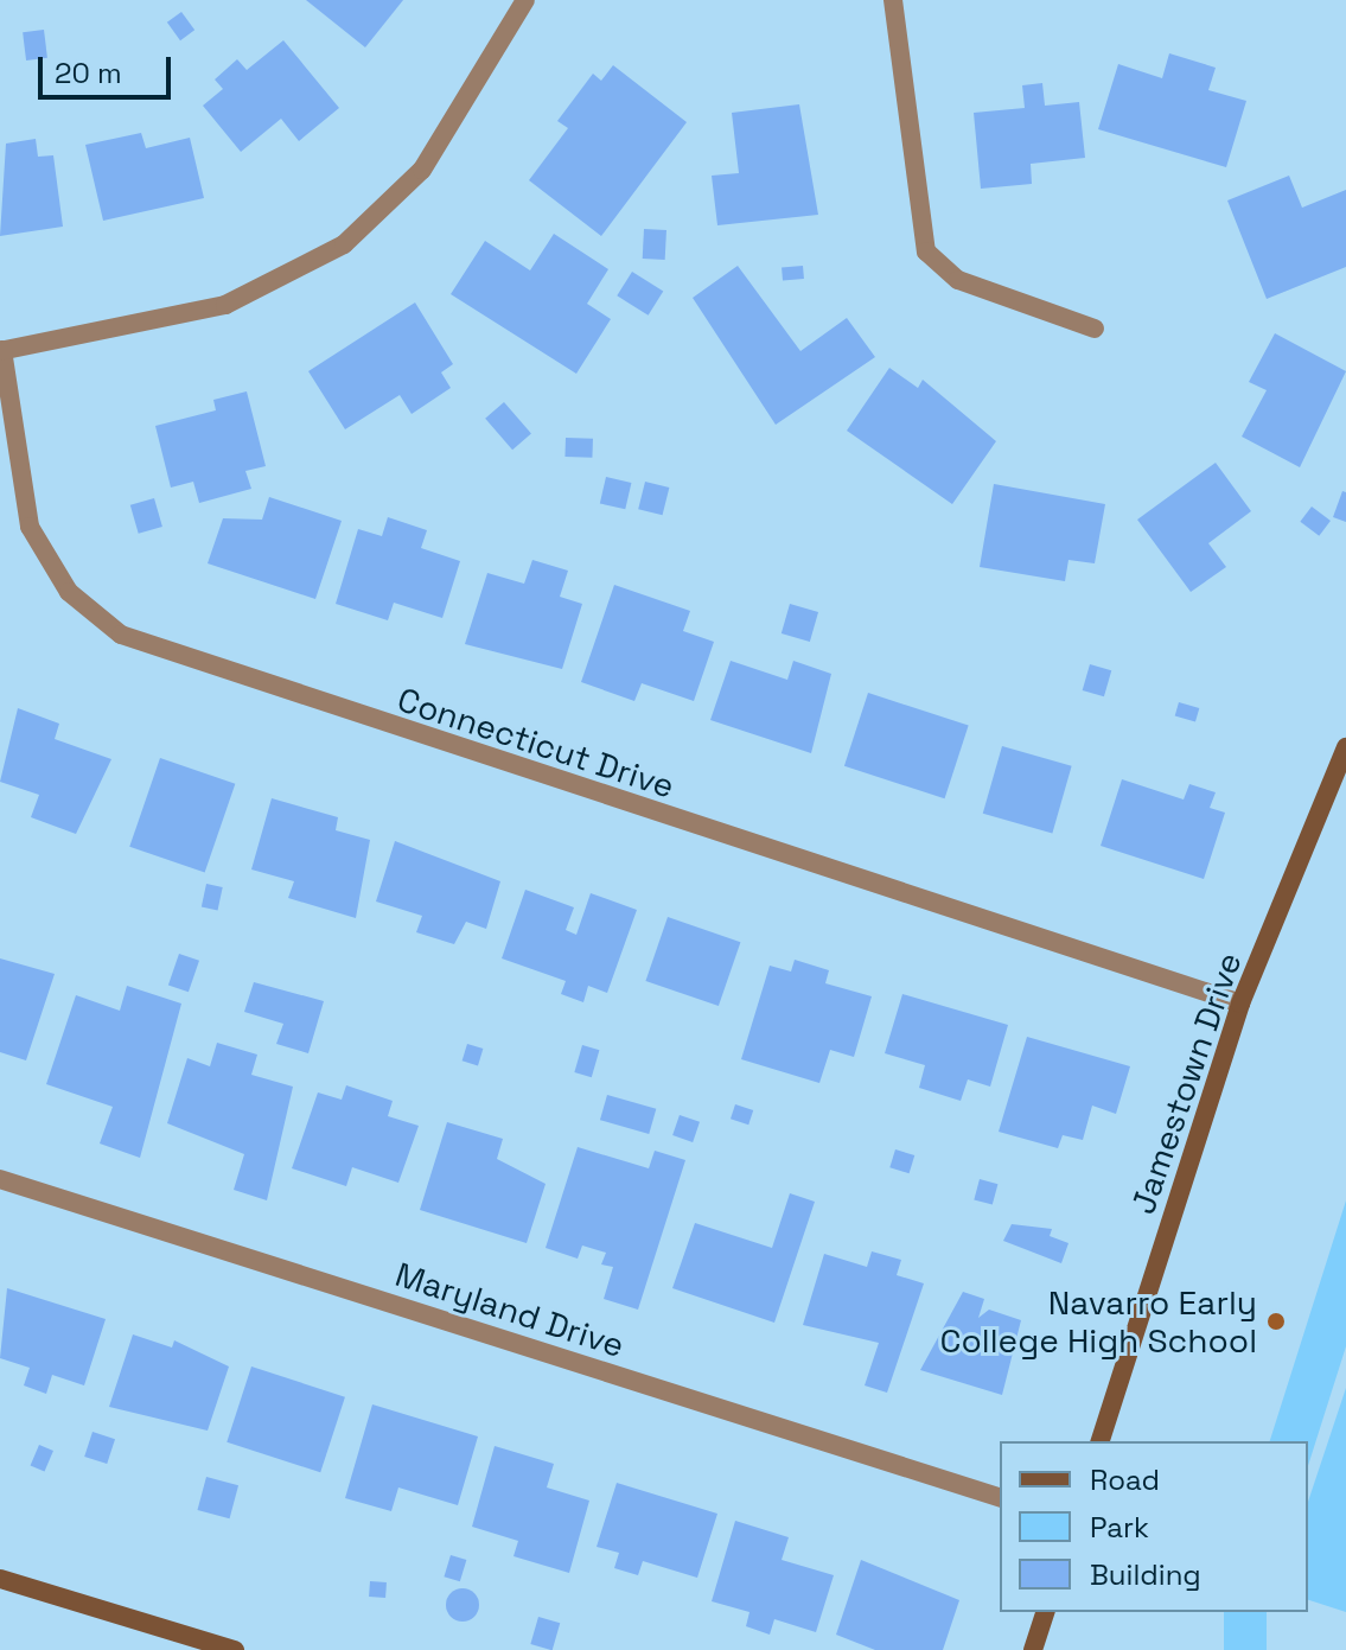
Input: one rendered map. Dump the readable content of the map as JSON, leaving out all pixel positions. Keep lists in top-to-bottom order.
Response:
{
  "streets": {
    "street": ["Connecticut Drive", "Jamestown Drive", "Maryland Drive"]
  },
  "crossings": [
    ["Connecticut Drive", "Jamestown Drive"]
  ],
  "places": ["Navarro Early College High School"],
  "legend": ["Road", "Park", "Building"],
  "scale_bar": "20 m"
}
